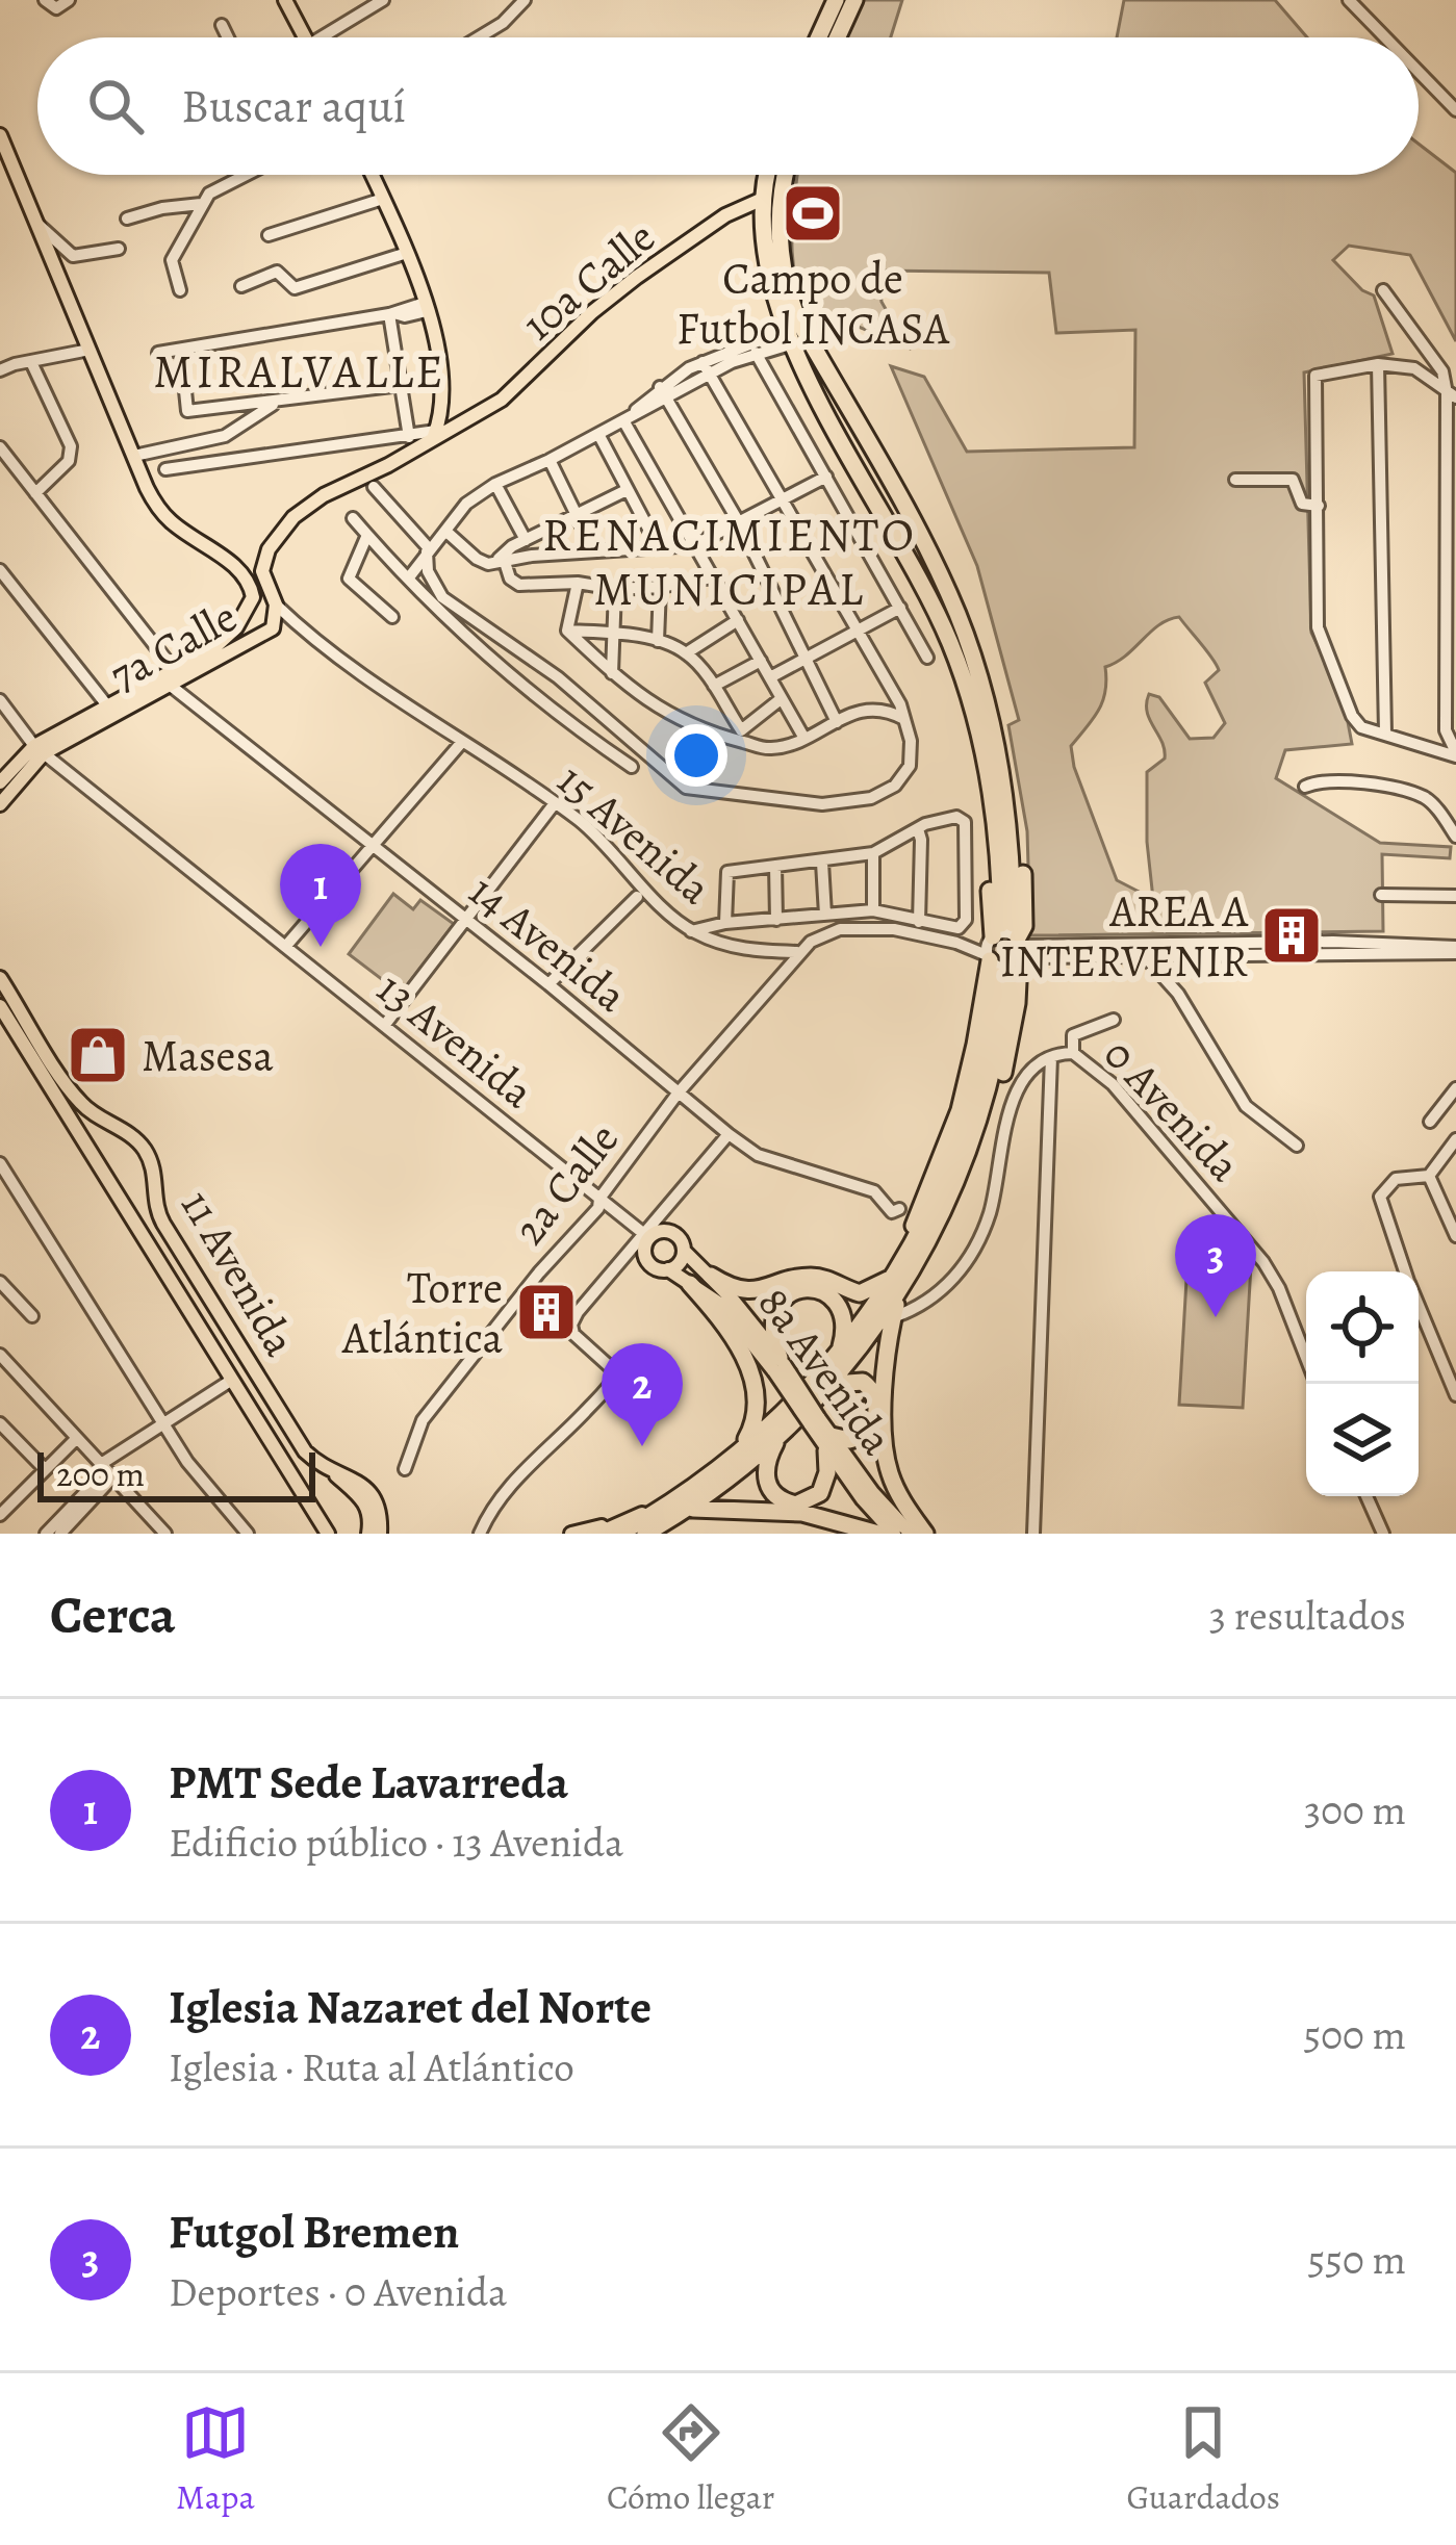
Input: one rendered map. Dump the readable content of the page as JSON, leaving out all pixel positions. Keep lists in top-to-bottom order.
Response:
{
  "streets": {
    "main road": [
      "10a Calle",
      "7a Calle",
      "11 Avenida",
      "8a Avenida"
    ],
    "street": [
      "15 Avenida",
      "14 Avenida",
      "13 Avenida",
      "0 Avenida",
      "2a Calle"
    ]
  },
  "crossings": [
    ["10a Calle", "7a Calle"],
    ["7a Calle", "15 Avenida"],
    ["7a Calle", "14 Avenida"],
    ["7a Calle", "13 Avenida"],
    ["15 Avenida", "2a Calle"],
    ["14 Avenida", "2a Calle"],
    ["13 Avenida", "2a Calle"],
    ["13 Avenida", "8a Avenida"]
  ],
  "districts": ["MIRALVALLE", "RENACIMIENTO MUNICIPAL"],
  "places": {
    "sports": ["Campo de Futbol INCASA"],
    "building": ["AREA A INTERVENIR", "Torre Atlántica"],
    "shop": ["Masesa"]
  },
  "scale_bar": "200 m",
  "page": {
    "search": "Buscar aquí",
    "pins": ["1", "3", "2"],
    "scale": "200 m",
    "heading": ["Cerca", "3 resultados"],
    "list": [
      {
        "mark": "1",
        "name": "PMT Sede Lavarreda",
        "note": "Edificio público · 13 Avenida",
        "value": "300 m"
      },
      {
        "mark": "2",
        "name": "Iglesia Nazaret del Norte",
        "note": "Iglesia · Ruta al Atlántico",
        "value": "500 m"
      },
      {
        "mark": "3",
        "name": "Futgol Bremen",
        "note": "Deportes · 0 Avenida",
        "value": "550 m"
      }
    ],
    "nav": ["Mapa", "Cómo llegar", "Guardados"]
  }
}
